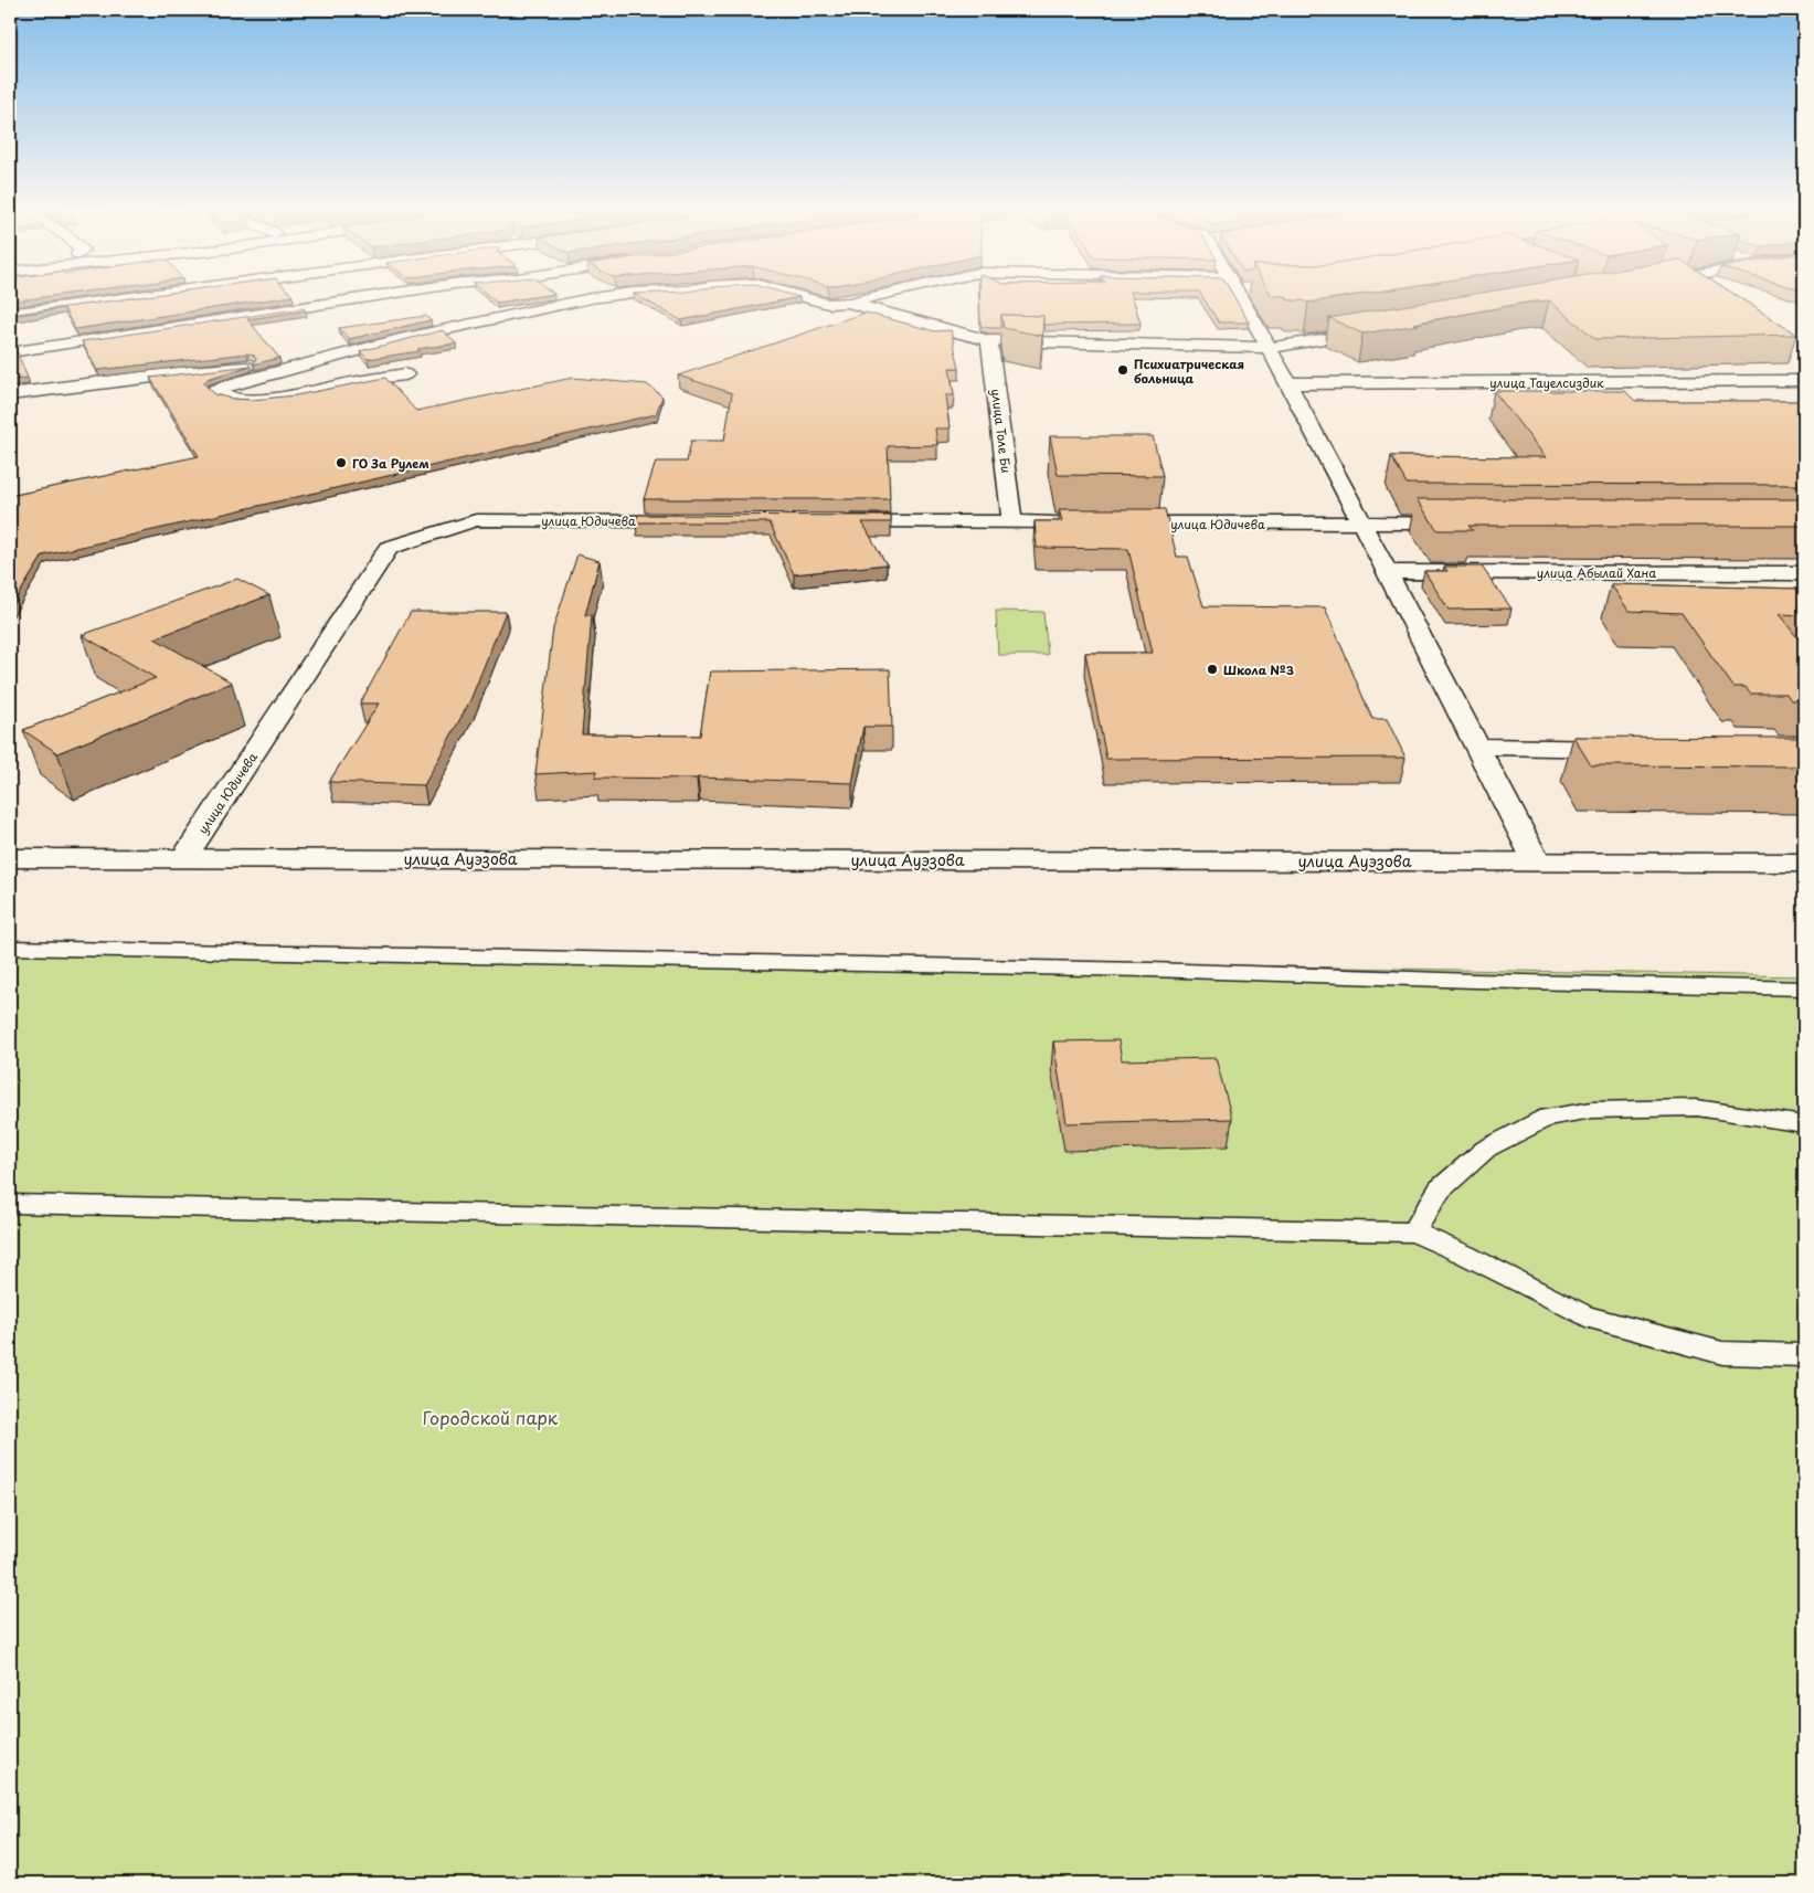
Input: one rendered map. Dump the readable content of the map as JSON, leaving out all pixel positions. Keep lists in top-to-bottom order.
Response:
{
  "streets": {
    "street": [
      "улица Тауелсиздик",
      "улица Толе Би",
      "улица Юдичева",
      "улица Абылай Хана",
      "улица Ауэзова"
    ]
  },
  "crossings": [
    ["улица Толе Би", "улица Юдичева"],
    ["улица Юдичева", "улица Ауэзова"]
  ],
  "parks": ["Городской парк"],
  "places": ["Психиатрическая больница", "ГО За Рулем", "Школа №3"]
}
